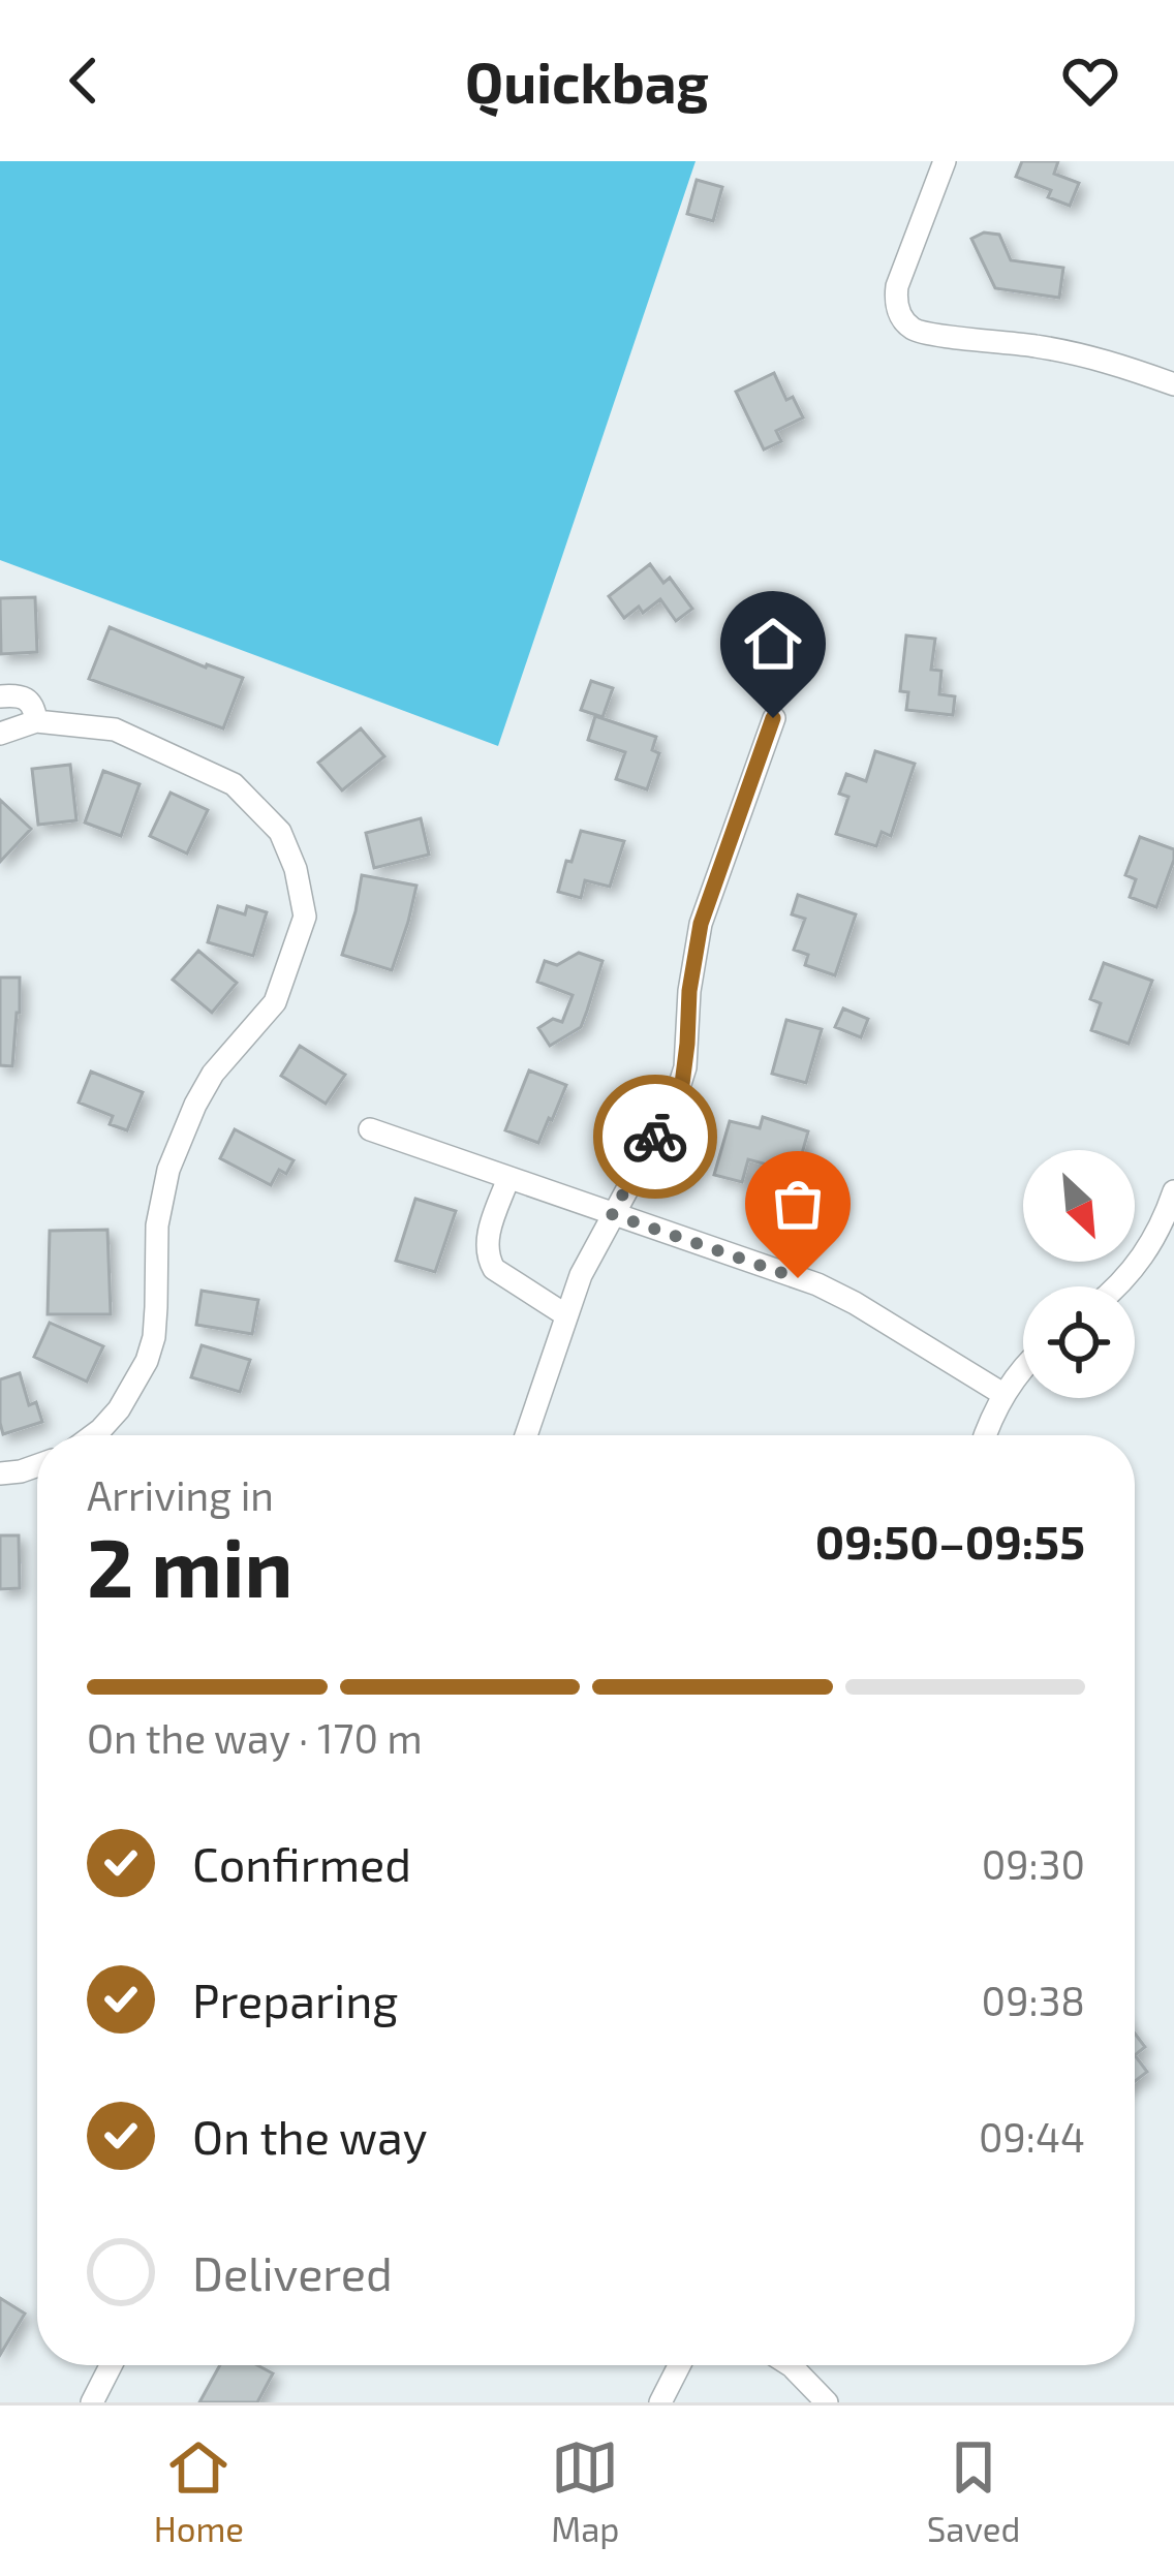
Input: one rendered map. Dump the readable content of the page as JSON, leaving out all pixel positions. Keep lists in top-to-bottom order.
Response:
{
  "north": "bottom right",
  "page": {
    "header": "Quickbag",
    "heading": ["2 min", "Arriving in", "09:50–09:55"],
    "bar": "On the way · 170 m",
    "list": [
      ["Confirmed", "09:30"],
      ["Preparing", "09:38"],
      ["On the way", "09:44"],
      "Delivered"
    ],
    "tabs": ["Home", "Map", "Saved"]
  }
}
